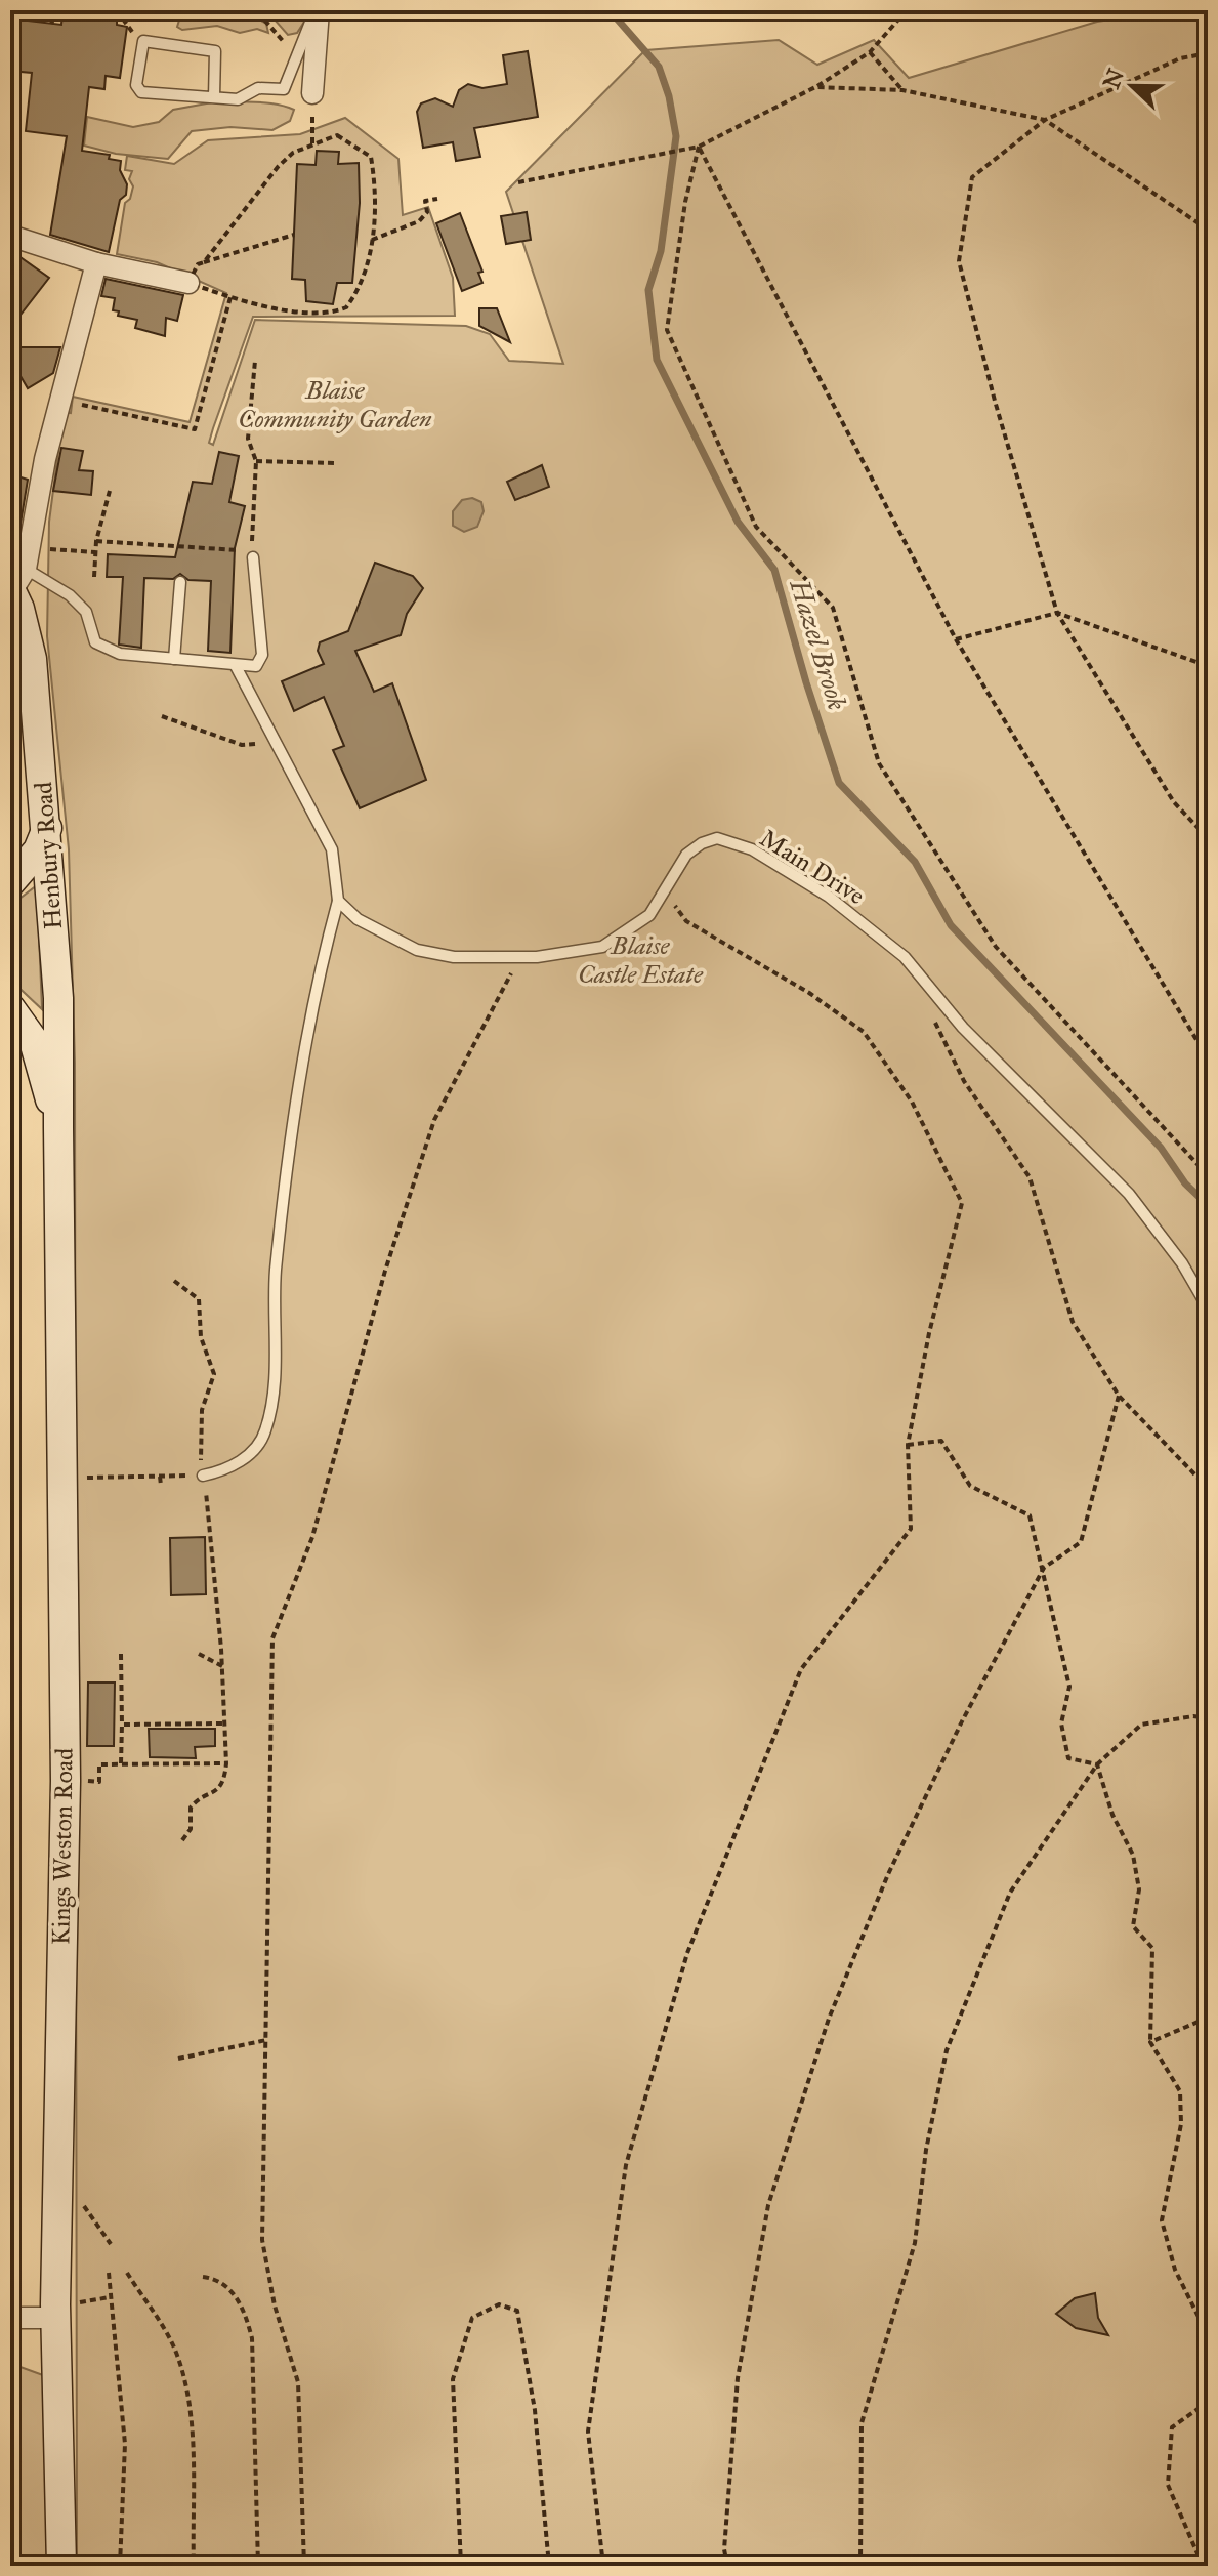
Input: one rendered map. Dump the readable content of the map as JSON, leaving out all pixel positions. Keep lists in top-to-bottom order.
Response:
{
  "streets": {
    "main road": ["Henbury Road", "Kings Weston Road"],
    "lane": ["Main Drive"]
  },
  "crossings": [
    ["Henbury Road", "Kings Weston Road"]
  ],
  "water": ["Hazel Brook"],
  "parks": ["Blaise Community Garden", "Blaise Castle Estate"],
  "north": "left"
}
